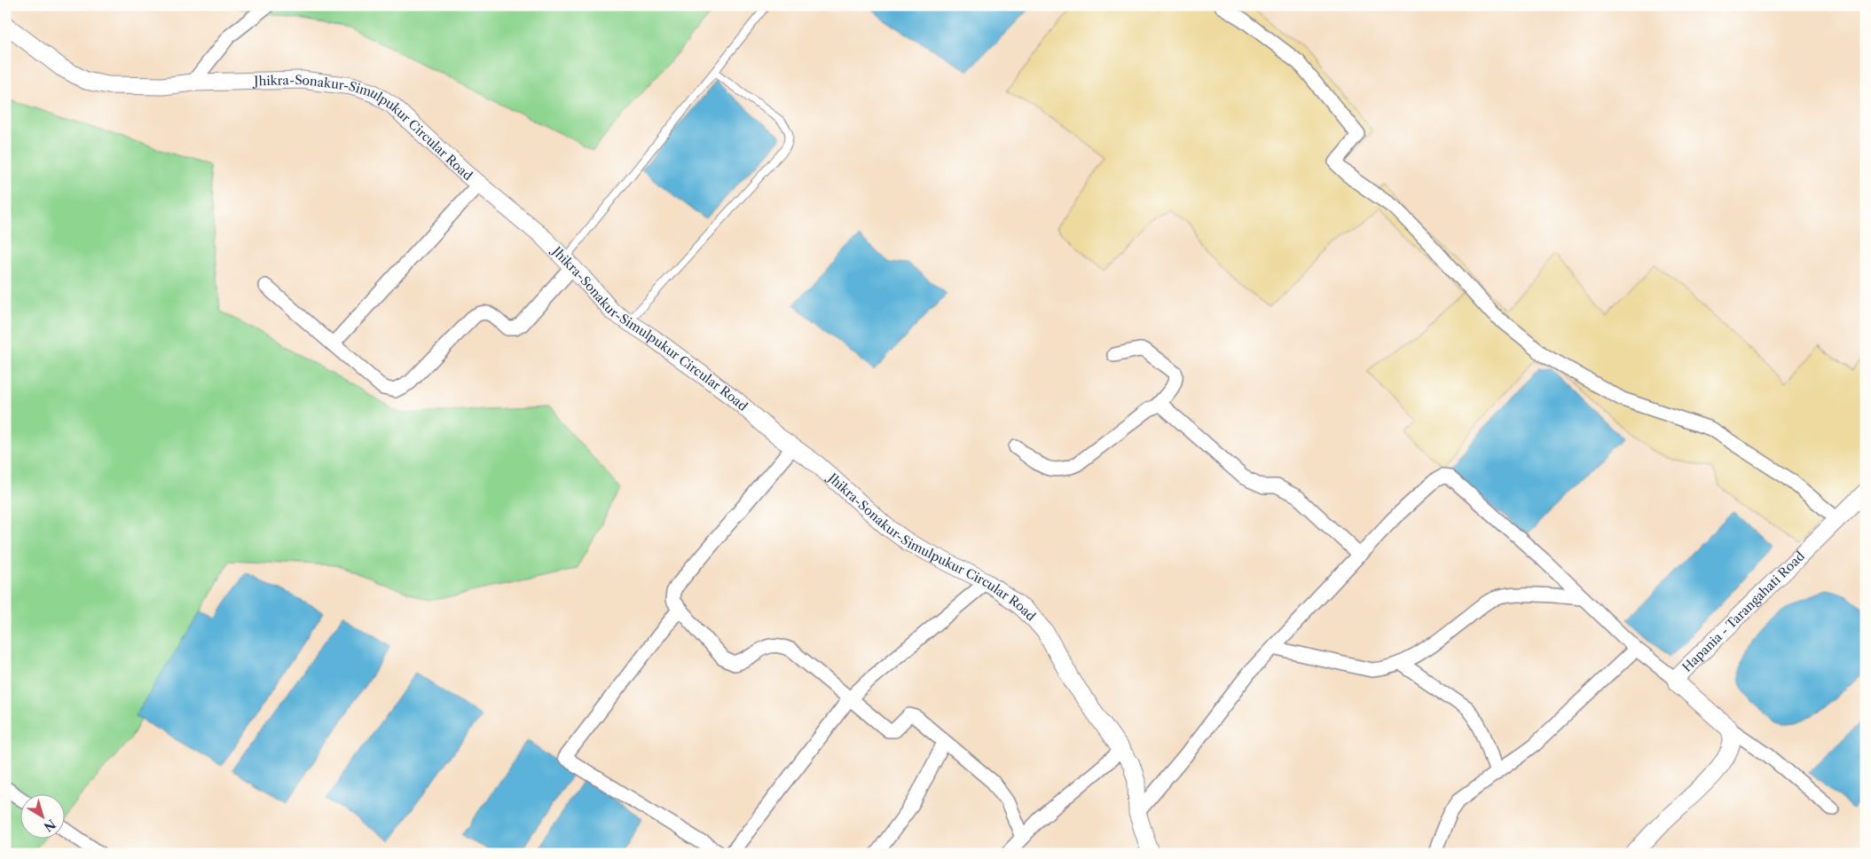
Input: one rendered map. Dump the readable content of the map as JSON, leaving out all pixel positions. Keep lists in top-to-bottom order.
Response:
{
  "streets": {
    "street": ["Jhikra-Sonakur-Simulpukur Circular Road", "Hapania - Tarangahati Road"]
  },
  "north": "bottom right"
}
